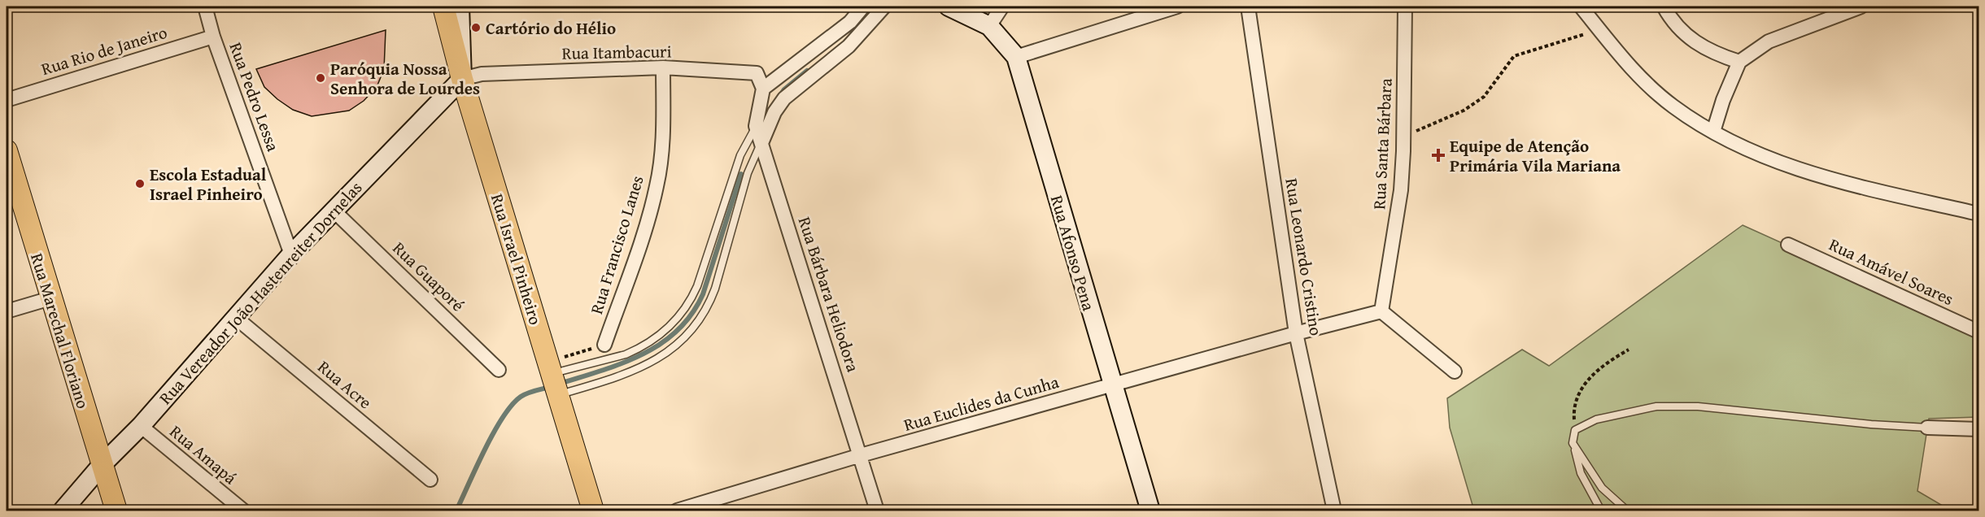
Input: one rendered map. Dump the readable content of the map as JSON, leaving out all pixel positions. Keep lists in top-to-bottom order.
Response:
{
  "streets": {
    "main road": ["Rua Israel Pinheiro", "Rua Marechal Floriano"],
    "street": [
      "Rua Rio de Janeiro",
      "Rua Itambacuri",
      "Rua Pedro Lessa",
      "Rua Santa Bárbara",
      "Rua Francisco Lanes",
      "Rua Afonso Pena",
      "Rua Leonardo Cristino",
      "Rua Amável Soares",
      "Rua Guaporé",
      "Rua Vereador João Hastenreiter Dornelas",
      "Rua Bárbara Heliodora",
      "Rua Acre",
      "Rua Euclides da Cunha",
      "Rua Amapá"
    ]
  },
  "crossings": [
    ["Rua Rio de Janeiro", "Rua Pedro Lessa"],
    ["Rua Itambacuri", "Rua Francisco Lanes"],
    ["Rua Itambacuri", "Rua Israel Pinheiro"],
    ["Rua Itambacuri", "Rua Vereador João Hastenreiter Dornelas"],
    ["Rua Itambacuri", "Rua Bárbara Heliodora"],
    ["Rua Pedro Lessa", "Rua Vereador João Hastenreiter Dornelas"],
    ["Rua Afonso Pena", "Rua Euclides da Cunha"],
    ["Rua Leonardo Cristino", "Rua Euclides da Cunha"],
    ["Rua Israel Pinheiro", "Rua Vereador João Hastenreiter Dornelas"],
    ["Rua Guaporé", "Rua Vereador João Hastenreiter Dornelas"],
    ["Rua Vereador João Hastenreiter Dornelas", "Rua Marechal Floriano"],
    ["Rua Vereador João Hastenreiter Dornelas", "Rua Acre"],
    ["Rua Vereador João Hastenreiter Dornelas", "Rua Amapá"],
    ["Rua Bárbara Heliodora", "Rua Euclides da Cunha"]
  ],
  "places": {
    "other": ["Cartório do Hélio", "Paróquia Nossa Senhora de Lourdes", "Escola Estadual Israel Pinheiro"],
    "health": ["Equipe de Atenção Primária Vila Mariana"]
  }
}
